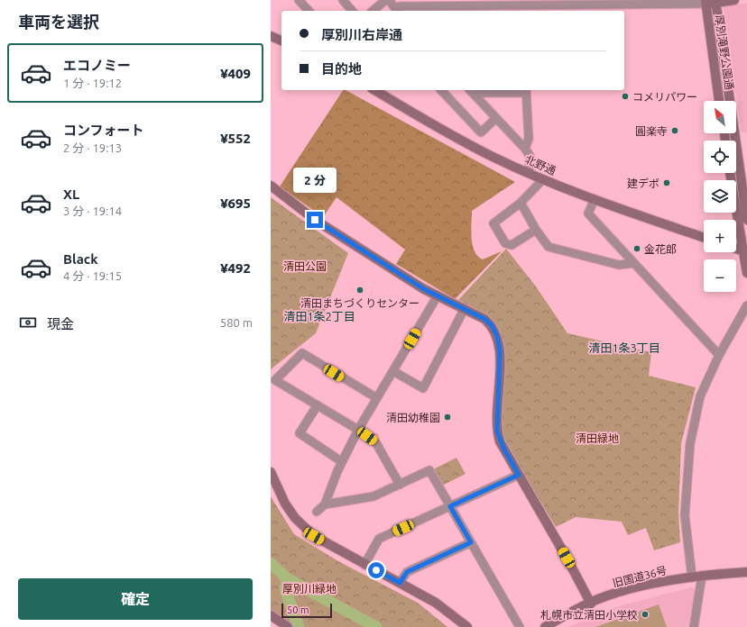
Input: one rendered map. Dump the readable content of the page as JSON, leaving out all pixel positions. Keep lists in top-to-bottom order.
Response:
{
  "streets": {
    "street": ["厚別滝野公園通", "北野通", "旧国道36号"]
  },
  "districts": ["清田1条2丁目", "清田1条3丁目"],
  "parks": ["清田公園", "清田緑地", "厚別川緑地"],
  "places": [
    "コメリパワー",
    "圓楽寺",
    "建デポ",
    "金花郎",
    "清田まちづくりセンター",
    "清田幼稚園",
    "札幌市立清田小学校"
  ],
  "scale_bar": "50 m",
  "north": "top left",
  "page": {
    "heading": "車両を選択",
    "banner": ["厚別川右岸通", "目的地"],
    "list": [
      {
        "name": "エコノミー",
        "note": "1 分 · 19:12",
        "value": "¥409"
      },
      {
        "name": "コンフォート",
        "note": "2 分 · 19:13",
        "value": "¥552"
      },
      {
        "name": "XL",
        "note": "3 分 · 19:14",
        "value": "¥695"
      },
      {
        "name": "Black",
        "note": "4 分 · 19:15",
        "value": "¥492"
      }
    ],
    "map_buttons": ["+", "−"],
    "bubble": "2 分",
    "pay": ["現金", "580 m"],
    "buttons": "確定",
    "scale": "50 m"
  }
}
